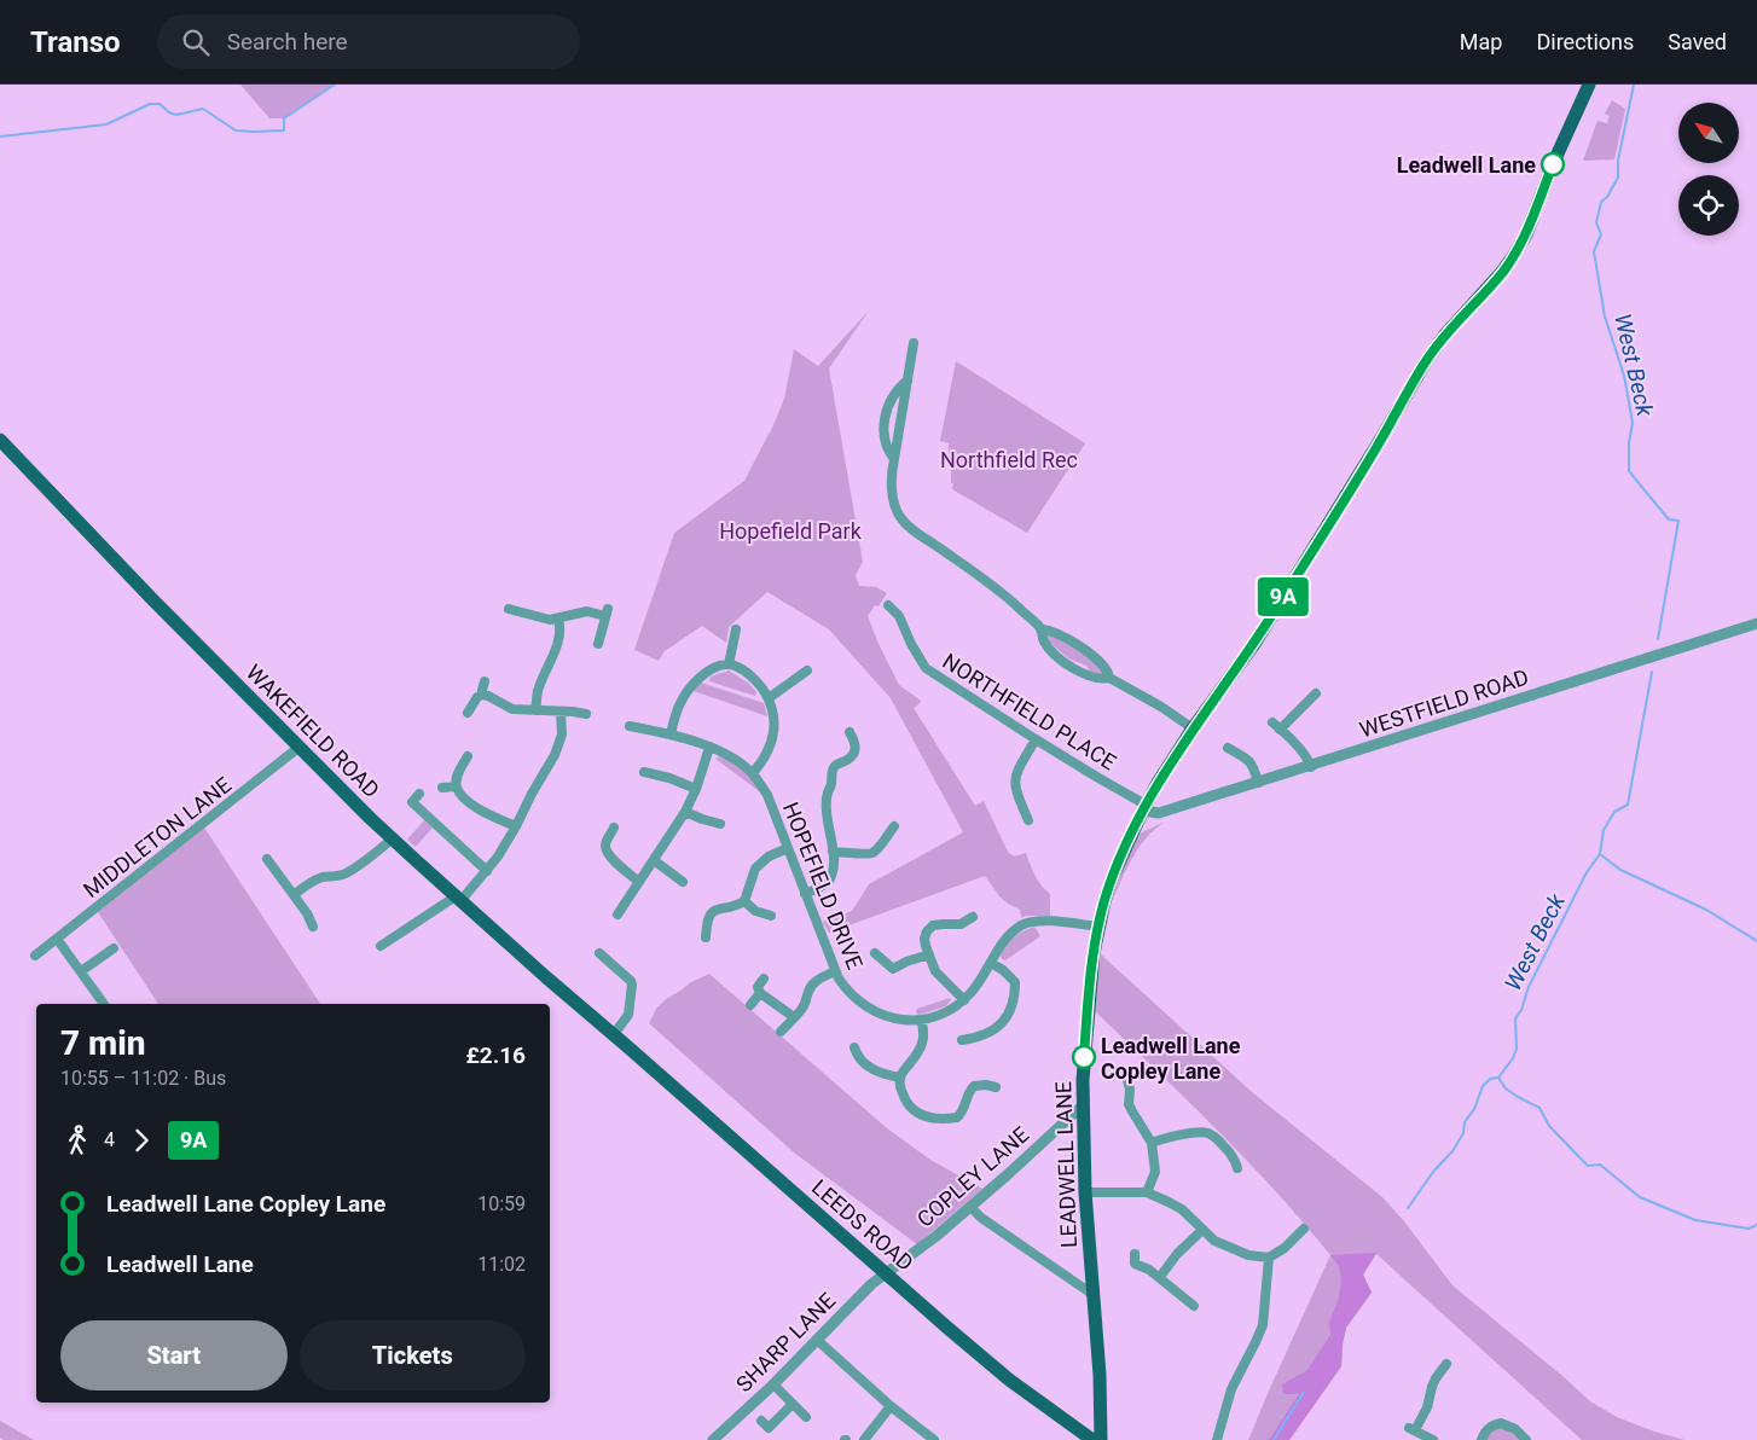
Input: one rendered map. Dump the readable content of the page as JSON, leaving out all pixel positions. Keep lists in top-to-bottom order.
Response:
{
  "streets": {
    "main road": ["WAKEFIELD ROAD", "LEADWELL LANE", "LEEDS ROAD"],
    "street": [
      "WESTFIELD ROAD",
      "NORTHFIELD PLACE",
      "MIDDLETON LANE",
      "HOPEFIELD DRIVE",
      "COPLEY LANE",
      "SHARP LANE"
    ]
  },
  "crossings": [
    ["WESTFIELD ROAD", "NORTHFIELD PLACE"],
    ["WESTFIELD ROAD", "LEADWELL LANE"],
    ["NORTHFIELD PLACE", "LEADWELL LANE"],
    ["WAKEFIELD ROAD", "MIDDLETON LANE"],
    ["WAKEFIELD ROAD", "LEEDS ROAD"],
    ["HOPEFIELD DRIVE", "LEADWELL LANE"],
    ["LEADWELL LANE", "COPLEY LANE"],
    ["COPLEY LANE", "LEEDS ROAD"],
    ["COPLEY LANE", "SHARP LANE"],
    ["LEEDS ROAD", "SHARP LANE"]
  ],
  "water": ["West Beck"],
  "parks": ["Northfield Rec", "Hopefield Park"],
  "places": ["Leadwell Lane", "Leadwell Lane Copley Lane"],
  "lines": ["bus line 9A"],
  "north": "top left",
  "page": {
    "header": "Transo",
    "search": "Search here",
    "nav": ["Map", "Directions", "Saved"],
    "on_map": "9A",
    "heading": ["7 min", "10:55 – 11:02 · Bus", "£2.16"],
    "legs": ["4", "9A"],
    "list": [
      {
        "name": "Leadwell Lane Copley Lane",
        "value": "10:59"
      },
      {
        "name": "Leadwell Lane",
        "value": "11:02"
      }
    ],
    "buttons": ["Start", "Tickets"]
  }
}
